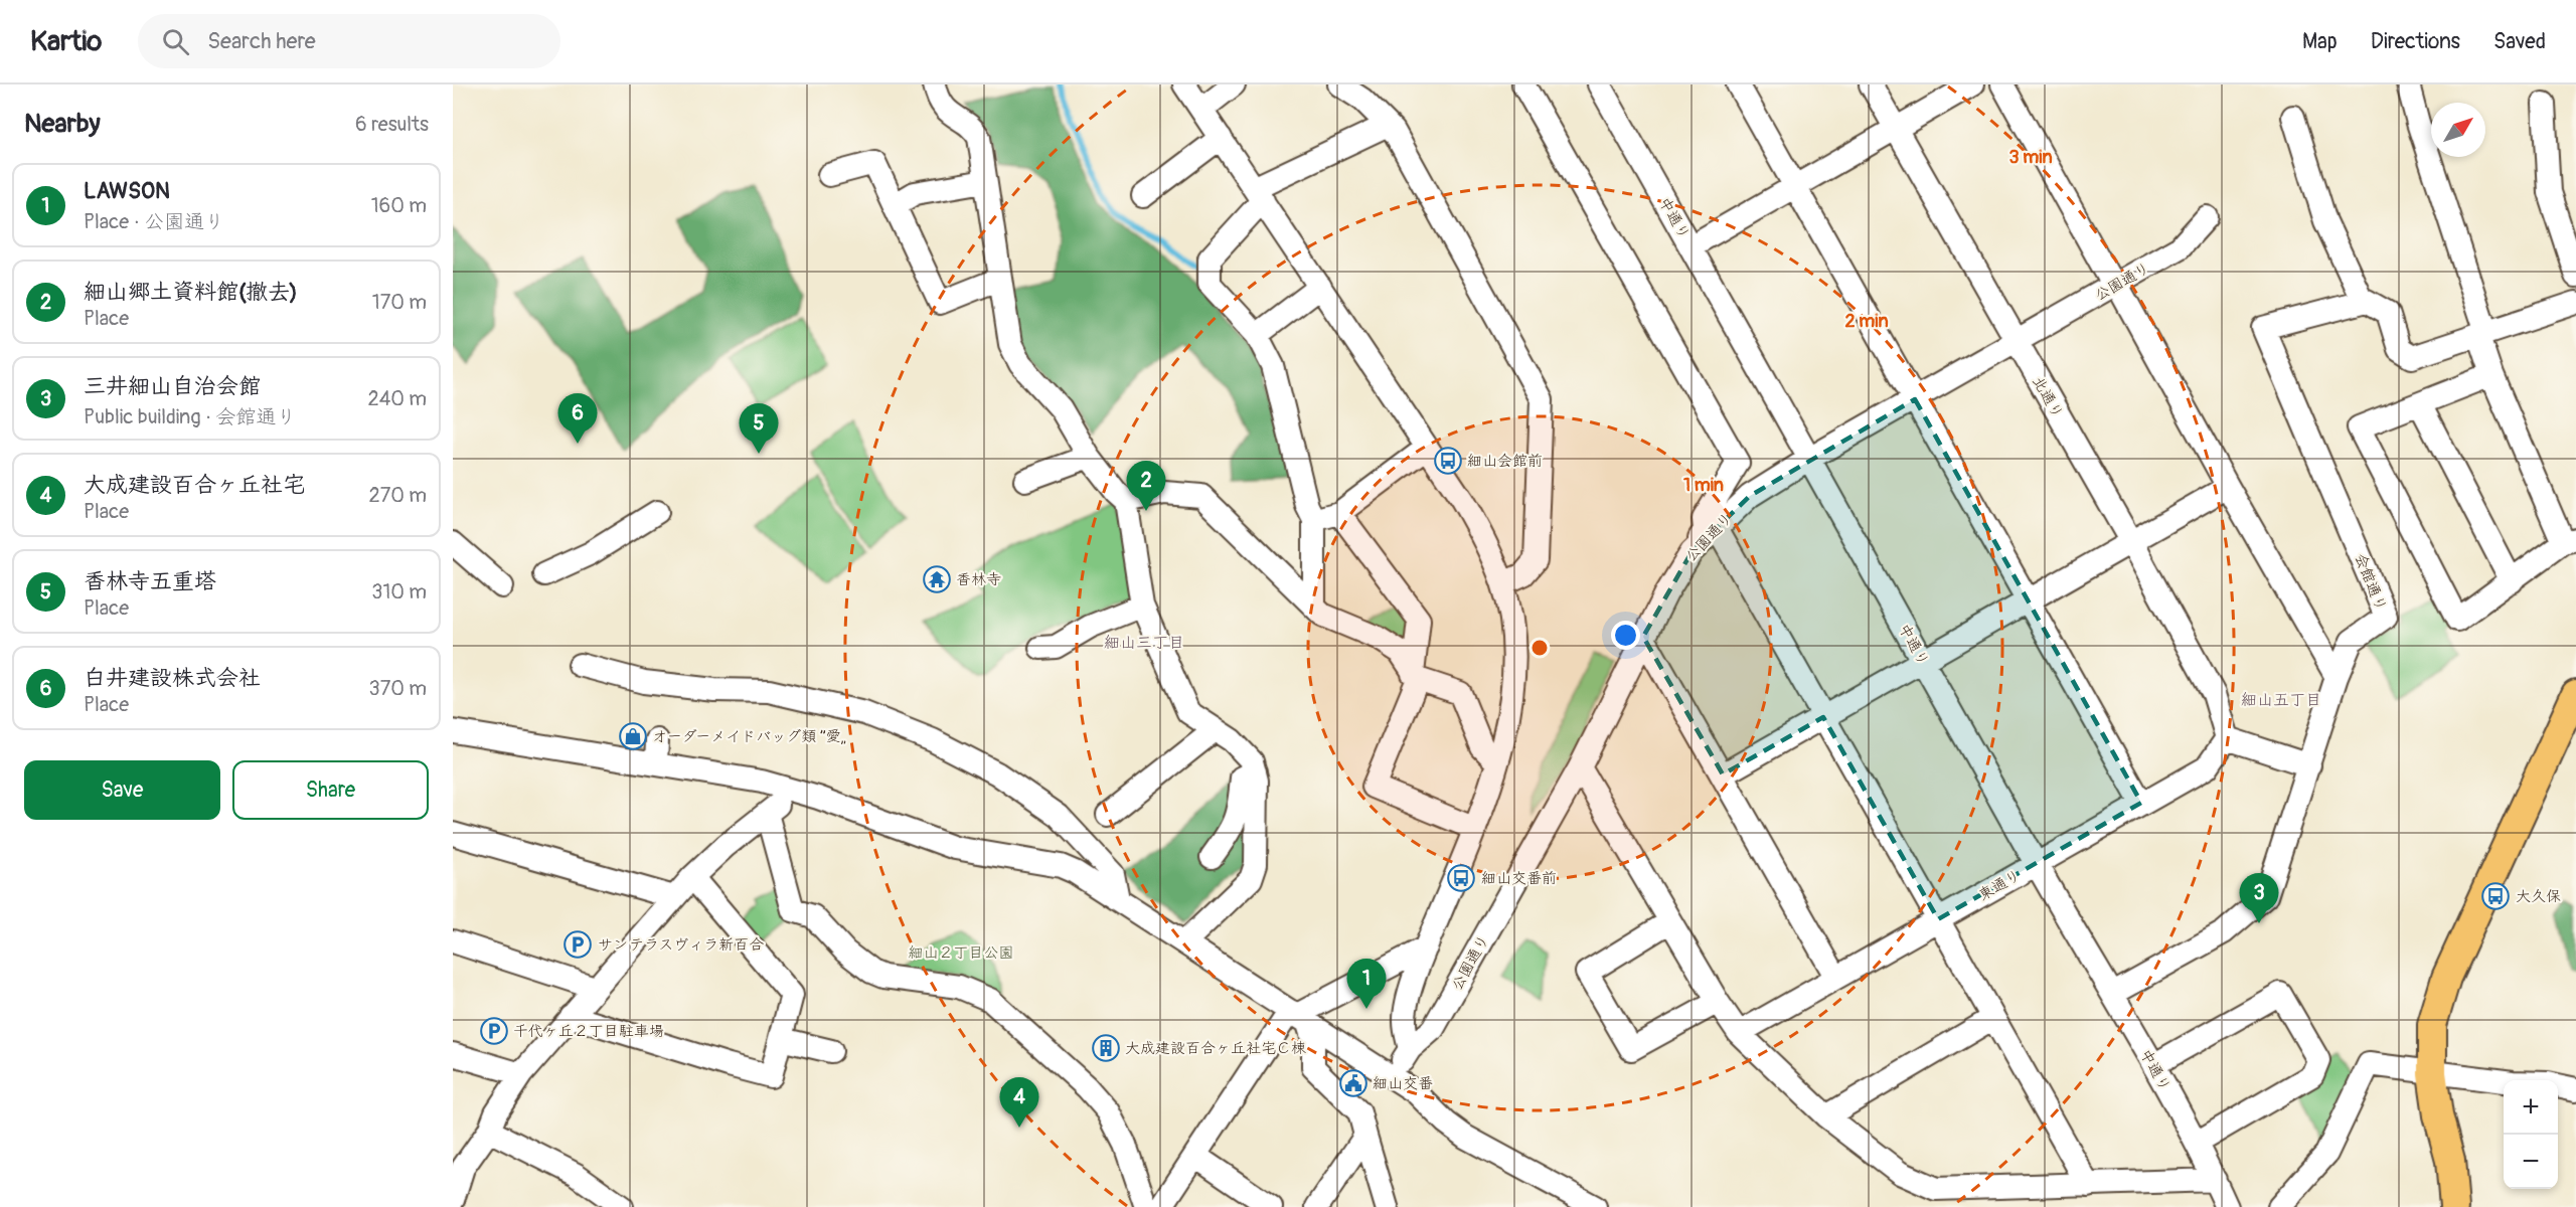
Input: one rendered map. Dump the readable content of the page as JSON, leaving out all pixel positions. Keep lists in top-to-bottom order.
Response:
{
  "streets": {
    "street": [
      "中通り",
      "公園通り",
      "北通り",
      "会館通り",
      "東通り"
    ]
  },
  "crossings": [
    ["中通り", "公園通り"],
    ["中通り", "会館通り"],
    ["中通り", "東通り"],
    ["公園通り", "北通り"],
    ["北通り", "東通り"]
  ],
  "districts": ["細山三丁目", "細山五丁目"],
  "parks": ["細山２丁目公園"],
  "places": {
    "bus stop": ["細山会館前", "細山交番前", "大久保"],
    "temple": ["香林寺"],
    "shop": ["オーダーメイドバッグ類 ”愛„"],
    "parking": ["サンテラスヴィラ新百合", "千代ヶ丘２丁目駐車場"],
    "building": ["大成建設百合ヶ丘社宅Ｃ棟"],
    "public building": ["細山交番"]
  },
  "north": "top right",
  "page": {
    "header": "Kartio",
    "search": "Search here",
    "nav": ["Map", "Directions", "Saved"],
    "heading": ["Nearby", "6 results"],
    "list": [
      {
        "mark": "1",
        "name": "LAWSON",
        "note": "Place · 公園通り",
        "value": "160 m"
      },
      {
        "mark": "2",
        "name": "細山郷土資料館(撤去)",
        "note": "Place",
        "value": "170 m"
      },
      {
        "mark": "3",
        "name": "三井細山自治会館",
        "note": "Public building · 会館通り",
        "value": "240 m"
      },
      {
        "mark": "4",
        "name": "大成建設百合ヶ丘社宅",
        "note": "Place",
        "value": "270 m"
      },
      {
        "mark": "5",
        "name": "香林寺五重塔",
        "note": "Place",
        "value": "310 m"
      },
      {
        "mark": "6",
        "name": "白井建設株式会社",
        "note": "Place",
        "value": "370 m"
      }
    ],
    "pins": [
      "6",
      "5",
      "2",
      "3",
      "1",
      "4"
    ],
    "buttons": ["Save", "Share"],
    "map_buttons": ["+", "−"]
  },
  "rings": ["3 min", "2 min", "1 min"]
}
